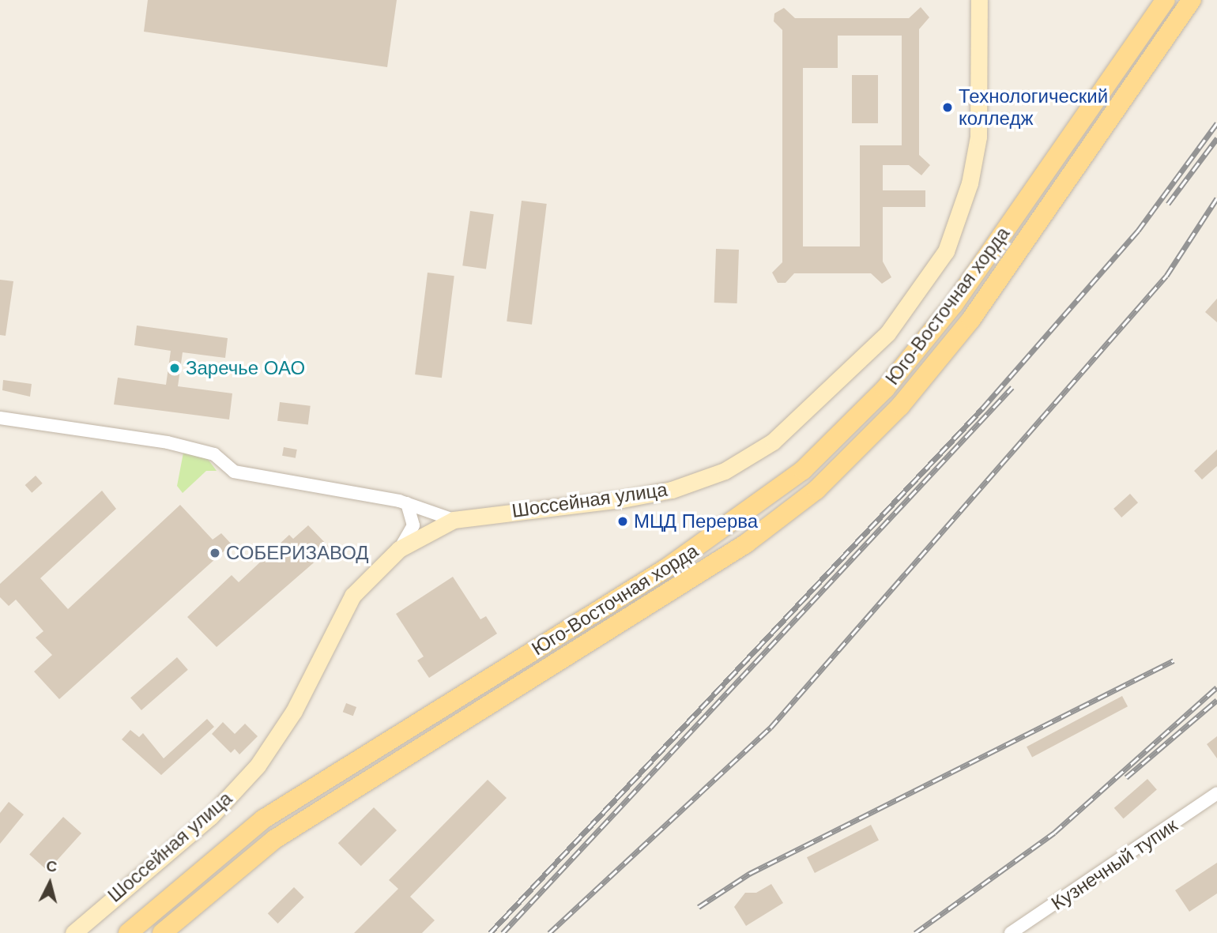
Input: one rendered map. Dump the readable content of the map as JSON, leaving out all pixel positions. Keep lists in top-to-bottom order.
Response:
{
  "streets": {
    "main road": ["Юго-Восточная хорда", "Шоссейная улица"],
    "street": ["Кузнечный тупик"]
  },
  "places": [
    "Технологический колледж",
    "Заречье ОАО",
    "МЦД Перерва",
    "СОБЕРИЗАВОД"
  ],
  "north": "top"
}
